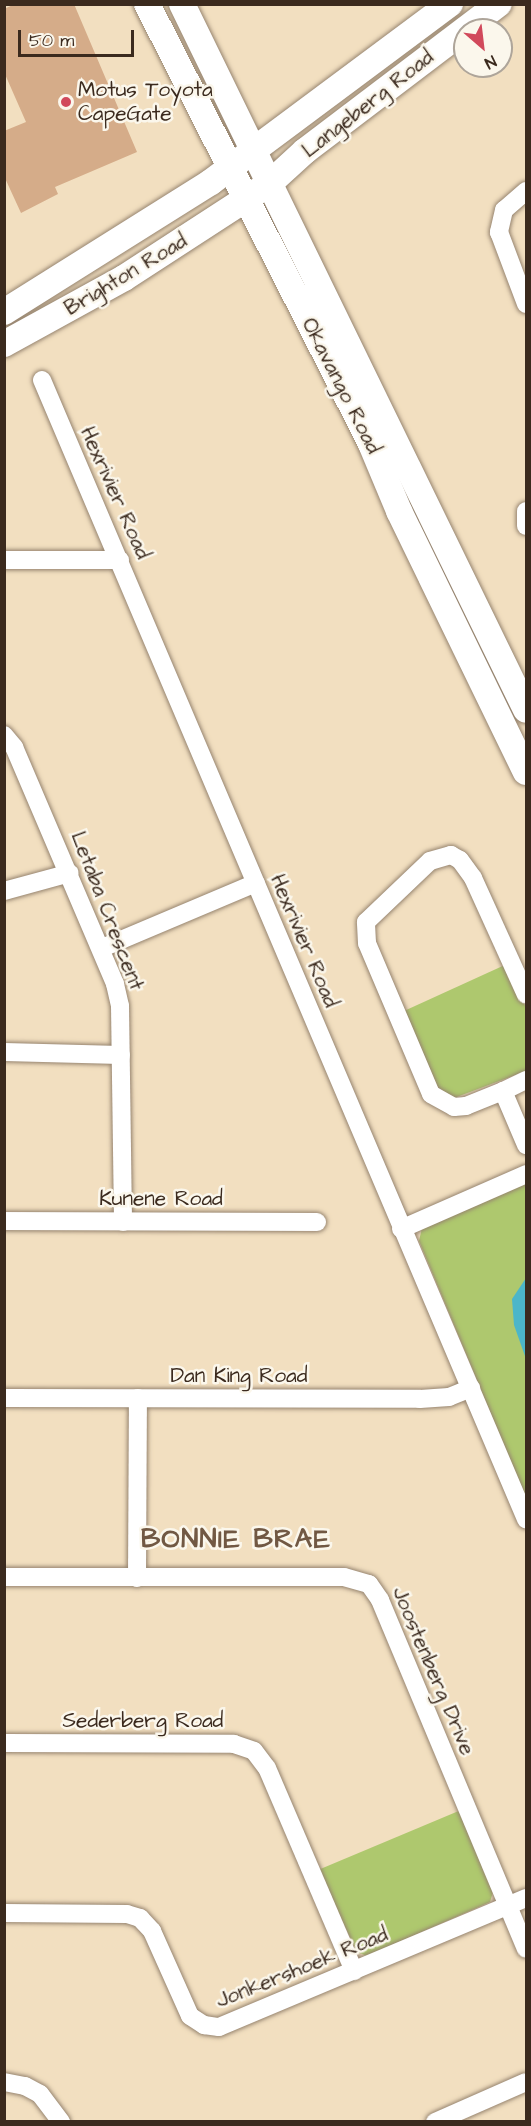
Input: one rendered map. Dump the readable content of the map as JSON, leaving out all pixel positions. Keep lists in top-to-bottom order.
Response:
{
  "streets": {
    "main road": ["Langeberg Road", "Brighton Road", "Okavango Road"],
    "street": [
      "Hexrivier Road",
      "Letaba Crescent",
      "Kunene Road",
      "Dan King Road",
      "Joostenberg Drive",
      "Sederberg Road",
      "Jonkershoek Road"
    ]
  },
  "crossings": [
    ["Langeberg Road", "Brighton Road"],
    ["Langeberg Road", "Okavango Road"],
    ["Brighton Road", "Okavango Road"],
    ["Hexrivier Road", "Dan King Road"],
    ["Letaba Crescent", "Kunene Road"],
    ["Joostenberg Drive", "Jonkershoek Road"],
    ["Sederberg Road", "Jonkershoek Road"]
  ],
  "districts": ["BONNIE BRAE"],
  "places": ["Motus Toyota CapeGate"],
  "scale_bar": "50 m",
  "north": "bottom right"
}
